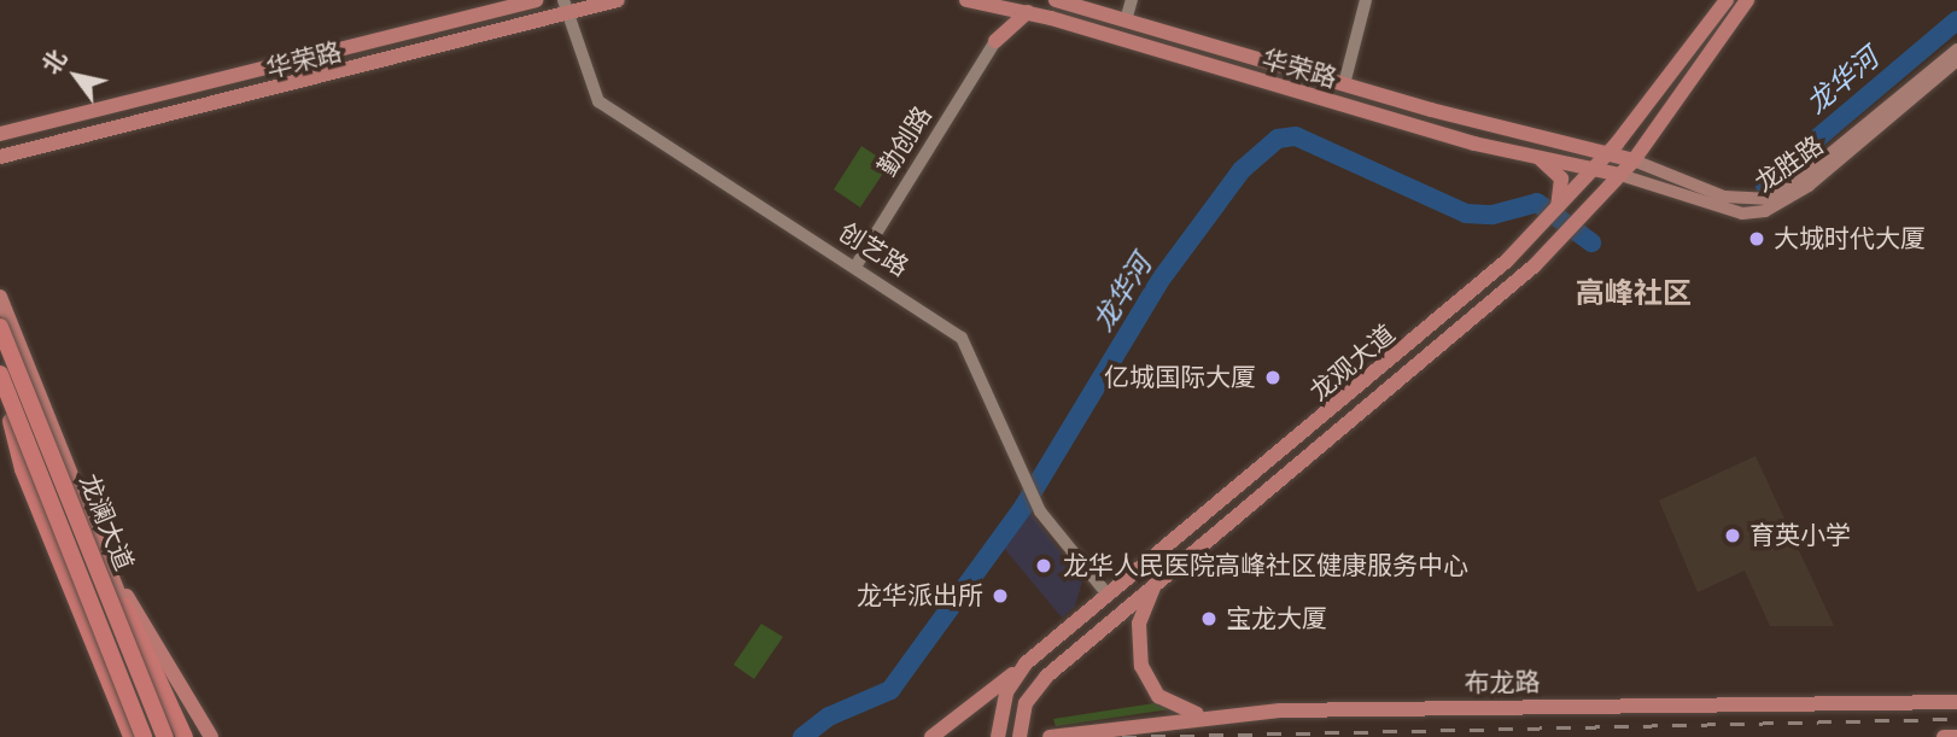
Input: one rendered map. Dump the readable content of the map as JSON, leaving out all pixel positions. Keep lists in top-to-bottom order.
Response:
{
  "streets": {
    "highway": ["龙澜大道"],
    "main road": [
      "华荣路",
      "龙胜路",
      "龙观大道",
      "布龙路"
    ],
    "street": ["勤创路", "创艺路"]
  },
  "crossings": [
    ["华荣路", "龙胜路"],
    ["华荣路", "创艺路"],
    ["华荣路", "龙观大道"],
    ["勤创路", "创艺路"],
    ["龙胜路", "龙观大道"],
    ["创艺路", "龙观大道"]
  ],
  "districts": ["高峰社区"],
  "water": ["龙华河"],
  "places": [
    "大城时代大厦",
    "亿城国际大厦",
    "育英小学",
    "龙华人民医院高峰社区健康服务中心",
    "龙华派出所",
    "宝龙大厦"
  ],
  "north": "top left"
}
